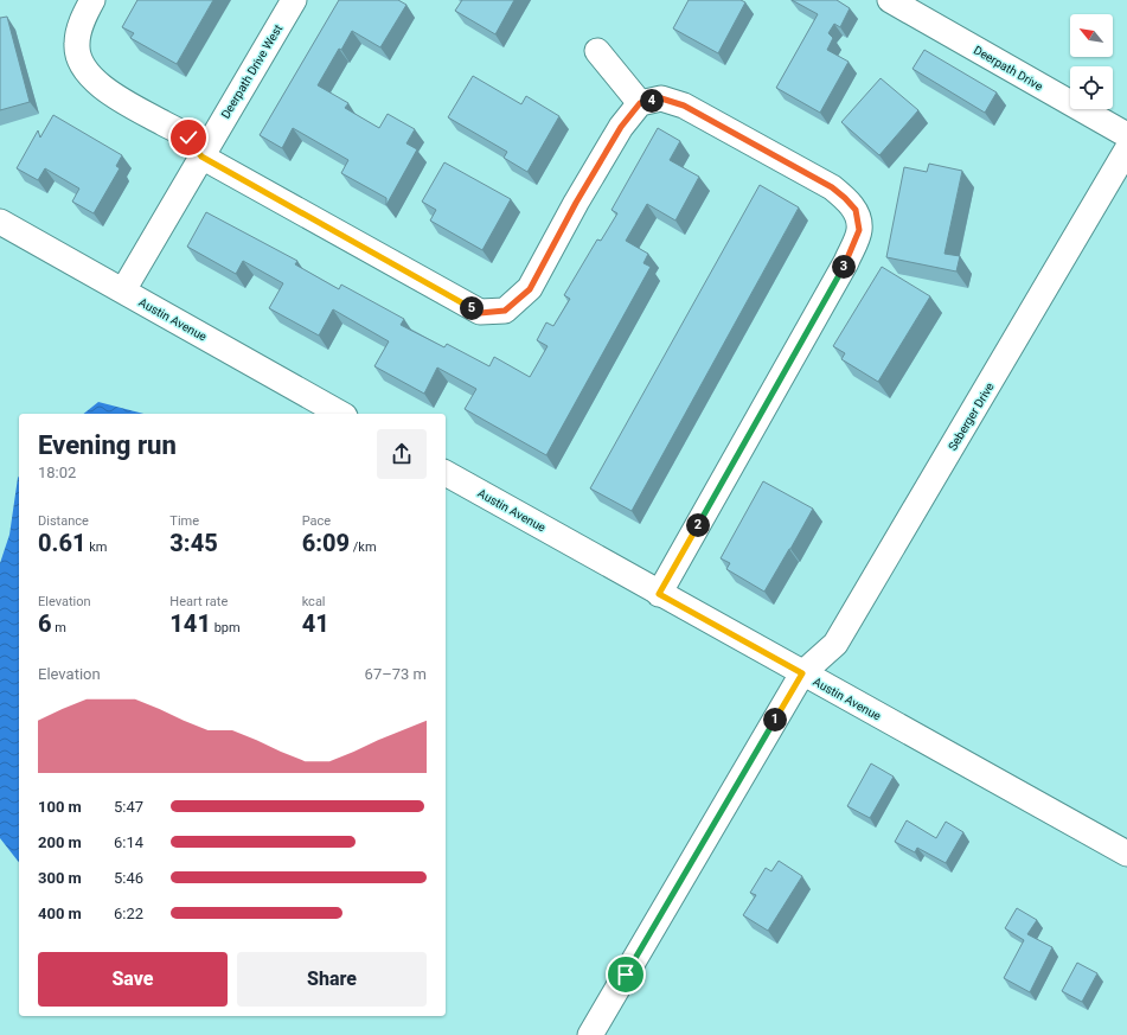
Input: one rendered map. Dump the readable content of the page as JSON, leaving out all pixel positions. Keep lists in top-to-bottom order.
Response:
{
  "streets": {
    "street": [
      "Deerpath Drive",
      "Deerpath Drive West",
      "Austin Avenue",
      "Seberger Drive"
    ]
  },
  "crossings": [
    ["Deerpath Drive West", "Austin Avenue"],
    ["Austin Avenue", "Seberger Drive"]
  ],
  "north": "top left",
  "page": {
    "pins": [
      "4",
      "3",
      "5",
      "2",
      "1"
    ],
    "heading": ["Evening run", "18:02"],
    "stats": [
      ["Distance", "0.61 km"],
      ["Time", "3:45"],
      ["Pace", "6:09 /km"],
      ["Elevation", "6 m"],
      ["Heart rate", "141 bpm"],
      ["kcal", "41"]
    ],
    "chart": ["Elevation", "67–73 m"],
    "list": [
      {
        "name": "100 m",
        "note": "5:47"
      },
      {
        "name": "200 m",
        "note": "6:14"
      },
      {
        "name": "300 m",
        "note": "5:46"
      },
      {
        "name": "400 m",
        "note": "6:22"
      }
    ],
    "buttons": ["Save", "Share"]
  }
}
